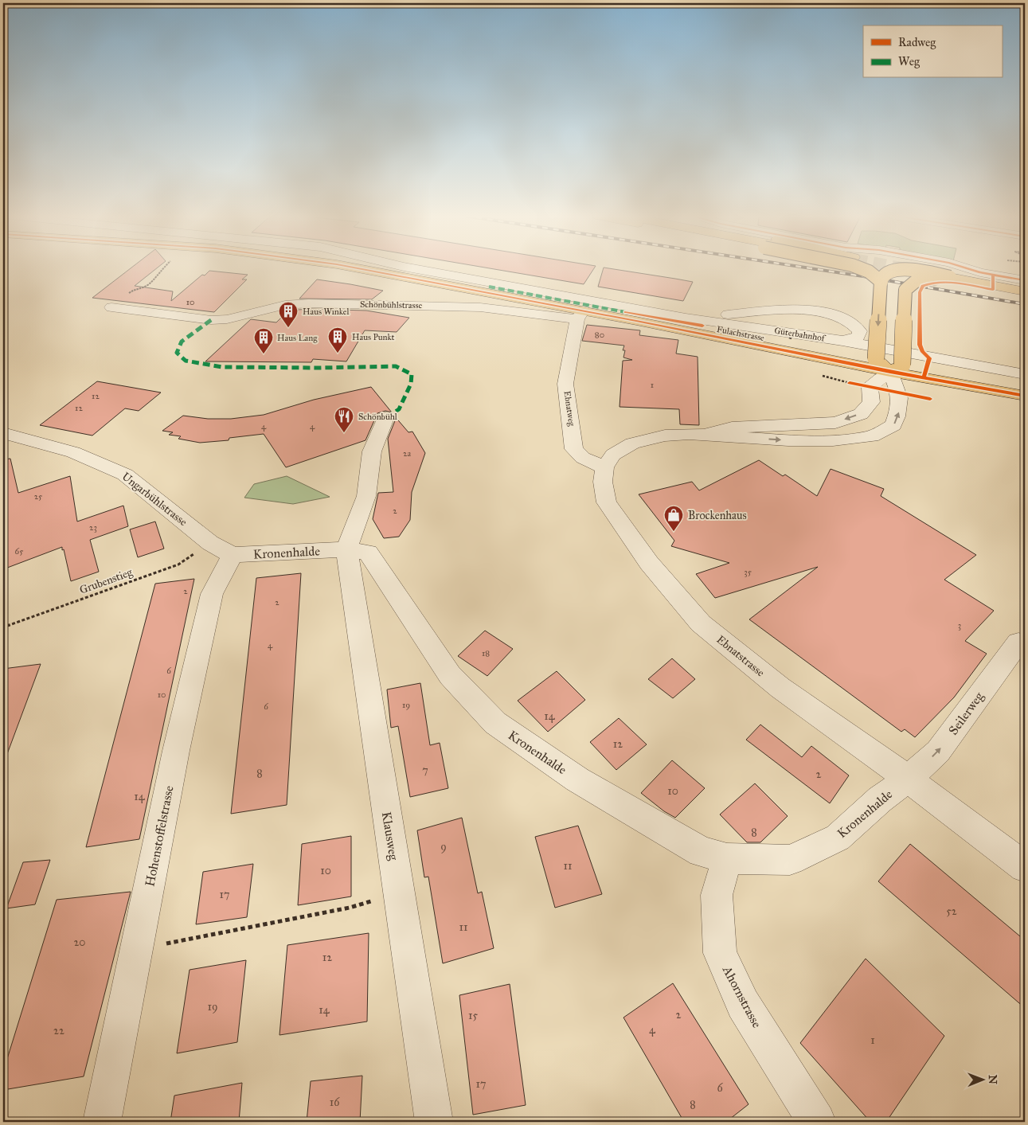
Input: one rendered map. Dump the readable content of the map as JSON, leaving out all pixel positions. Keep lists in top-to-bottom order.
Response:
{
  "streets": {
    "main road": ["Fulachstrasse"],
    "street": [
      "Schönbühlstrasse",
      "Güterbahnhof",
      "Ebnatweg",
      "Ungarbühlstrasse",
      "Kronenhalde",
      "Ebnatstrasse",
      "Seilerweg",
      "Hohenstoffelstrasse",
      "Klausweg",
      "Ahornstrasse"
    ],
    "path": ["Grubenstieg"]
  },
  "crossings": [
    ["Schönbühlstrasse", "Fulachstrasse"],
    ["Schönbühlstrasse", "Ebnatweg"],
    ["Fulachstrasse", "Ebnatweg"],
    ["Ebnatweg", "Ebnatstrasse"],
    ["Ungarbühlstrasse", "Kronenhalde"],
    ["Ungarbühlstrasse", "Grubenstieg"],
    ["Ungarbühlstrasse", "Hohenstoffelstrasse"],
    ["Kronenhalde", "Grubenstieg"],
    ["Kronenhalde", "Ebnatstrasse"],
    ["Kronenhalde", "Seilerweg"],
    ["Kronenhalde", "Hohenstoffelstrasse"],
    ["Kronenhalde", "Klausweg"],
    ["Kronenhalde", "Ahornstrasse"],
    ["Grubenstieg", "Hohenstoffelstrasse"],
    ["Ebnatstrasse", "Seilerweg"]
  ],
  "one_way": ["Seilerweg"],
  "places": {
    "building": ["Haus Winkel", "Haus Punkt", "Haus Lang"],
    "restaurant": ["Schönbühl"],
    "shop": ["Brockenhaus"]
  },
  "house_numbers": [
    "10",
    "80",
    "1",
    "12",
    "12",
    "4",
    "4",
    "2a",
    "25",
    "2",
    "23",
    "65",
    "35",
    "2",
    "2",
    "3",
    "4",
    "18",
    "6",
    "10",
    "19",
    "6",
    "14",
    "12",
    "7",
    "8",
    "2",
    "10",
    "14",
    "8",
    "9",
    "11",
    "10",
    "17",
    "52",
    "11",
    "20",
    "12",
    "19",
    "14",
    "2",
    "15",
    "4",
    "22",
    "1",
    "17",
    "6",
    "16",
    "8"
  ],
  "legend": ["Radweg", "Weg"],
  "north": "right"
}
